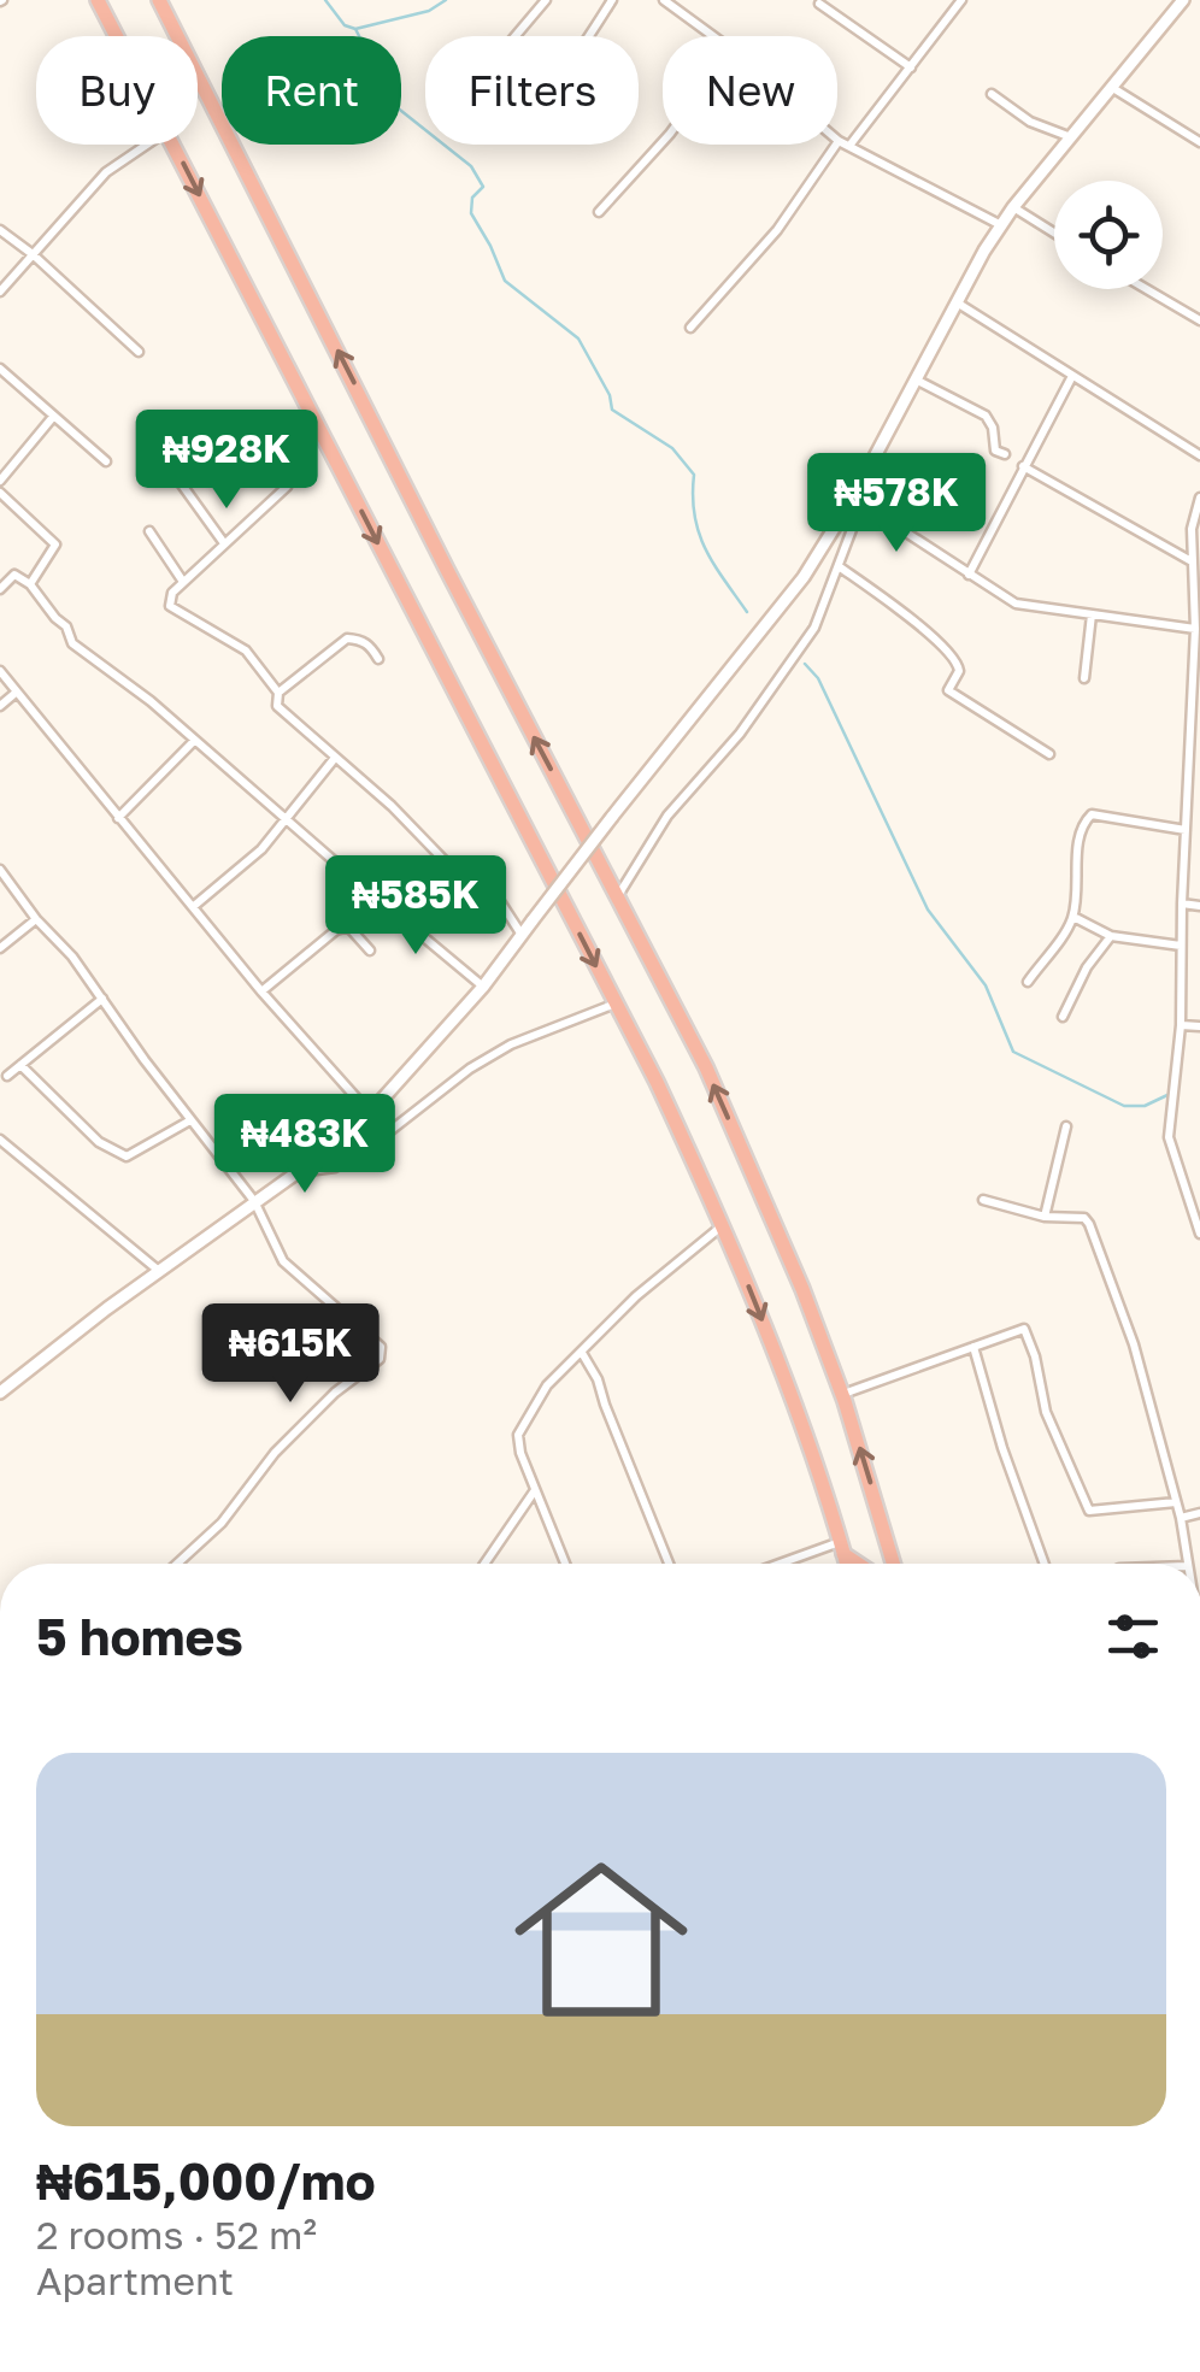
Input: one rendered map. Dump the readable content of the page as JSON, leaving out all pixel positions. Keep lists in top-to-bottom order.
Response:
{
  "page": {
    "chip": [
      "Buy",
      "Rent",
      "Filters",
      "New"
    ],
    "price": [
      "₦928K",
      "₦578K",
      "₦585K",
      "₦483K",
      "₦615K"
    ],
    "heading": "5 homes",
    "list": [
      {
        "name": "₦615,000/mo",
        "note": "2 rooms · 52 m² · Apartment"
      }
    ]
  }
}
